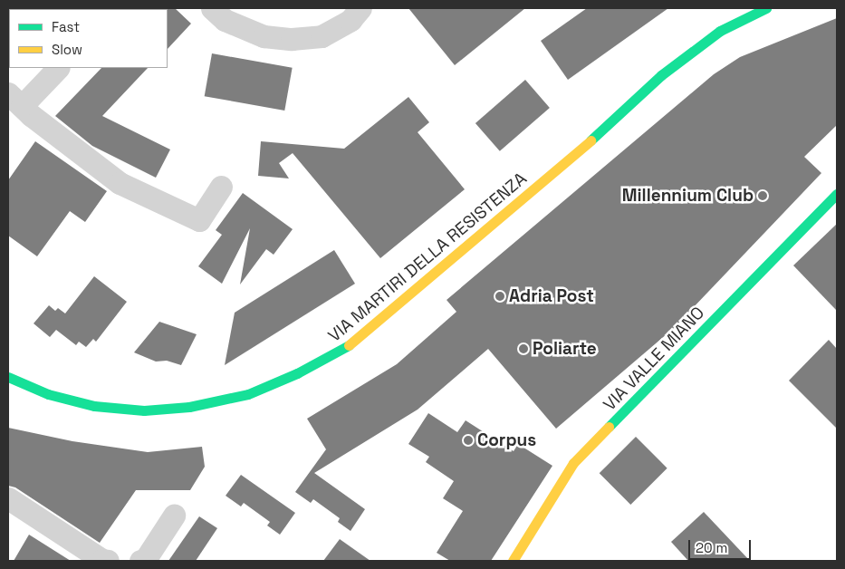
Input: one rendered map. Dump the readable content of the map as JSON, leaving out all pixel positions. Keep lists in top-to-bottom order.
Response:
{
  "streets": {
    "main road": ["VIA MARTIRI DELLA RESISTENZA", "VIA VALLE MIANO"]
  },
  "places": [
    "Millennium Club",
    "Adria Post",
    "Poliarte",
    "Corpus"
  ],
  "legend": ["Fast", "Slow"],
  "scale_bar": "20 m"
}
